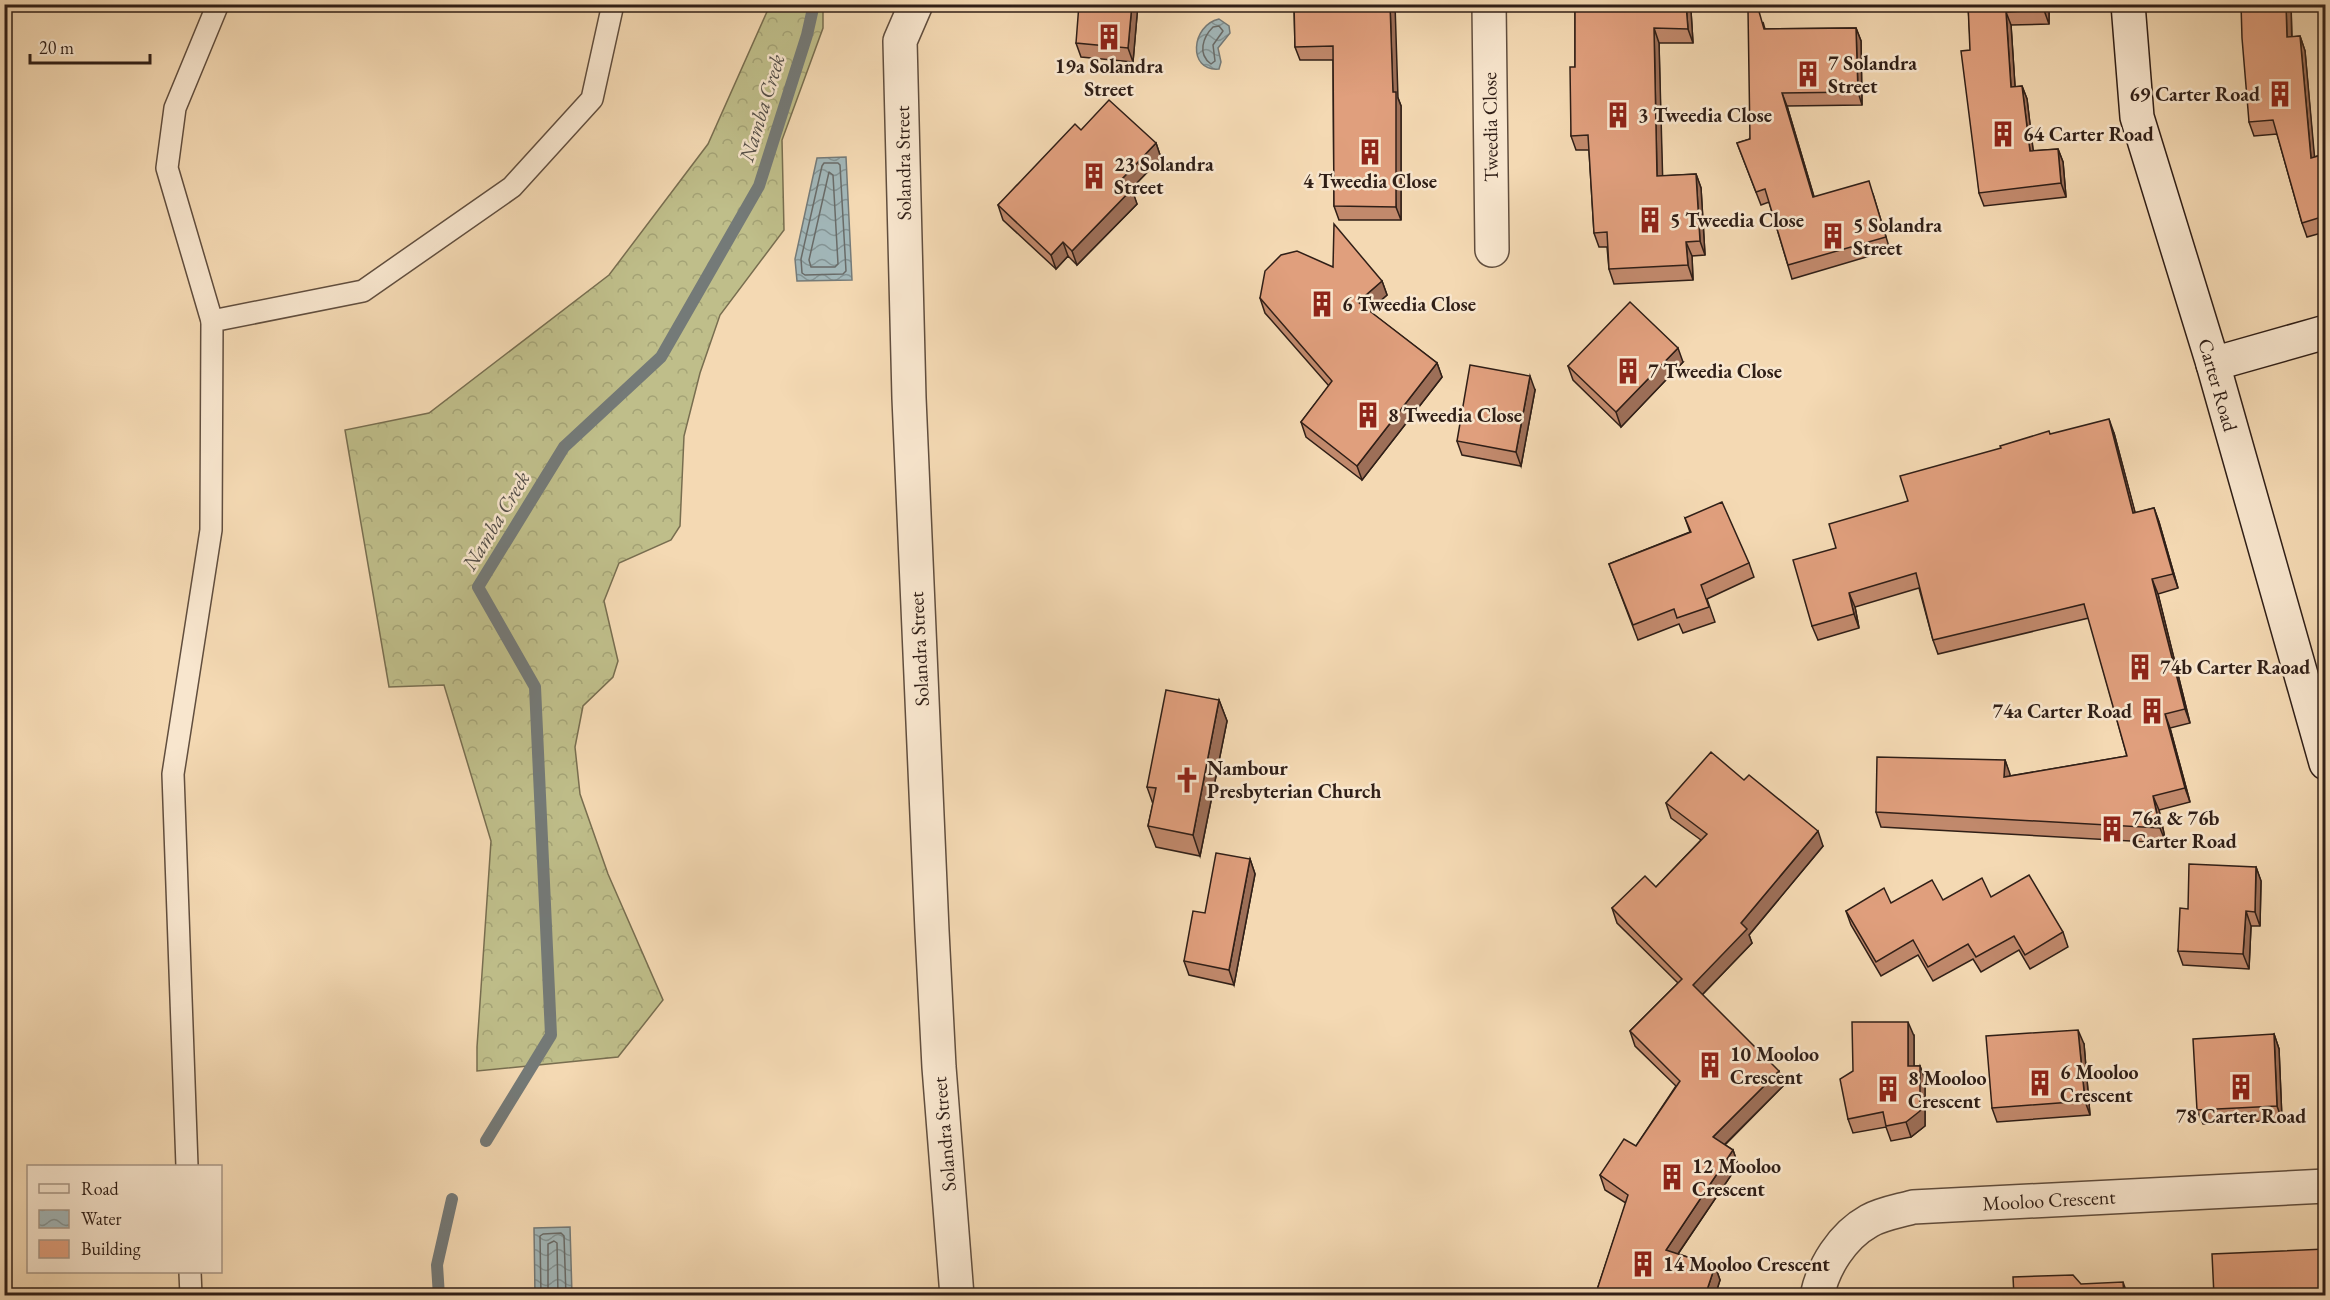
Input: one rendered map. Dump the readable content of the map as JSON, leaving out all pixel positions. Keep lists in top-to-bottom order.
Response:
{
  "streets": {
    "street": [
      "Tweedia Close",
      "Solandra Street",
      "Carter Road",
      "Mooloo Crescent"
    ]
  },
  "water": ["Namba Creek"],
  "places": {
    "building": [
      "19a Solandra Street",
      "7 Solandra Street",
      "69 Carter Road",
      "3 Tweedia Close",
      "64 Carter Road",
      "4 Tweedia Close",
      "23 Solandra Street",
      "5 Tweedia Close",
      "5 Solandra Street",
      "6 Tweedia Close",
      "7 Tweedia Close",
      "8 Tweedia Close",
      "74b Carter Raoad",
      "74a Carter Road",
      "76a & 76b Carter Road",
      "10 Mooloo Crescent",
      "6 Mooloo Crescent",
      "78 Carter Road",
      "8 Mooloo Crescent",
      "12 Mooloo Crescent",
      "14 Mooloo Crescent"
    ],
    "church": ["Nambour Presbyterian Church"]
  },
  "legend": ["Road", "Water", "Building"],
  "scale_bar": "20 m"
}
